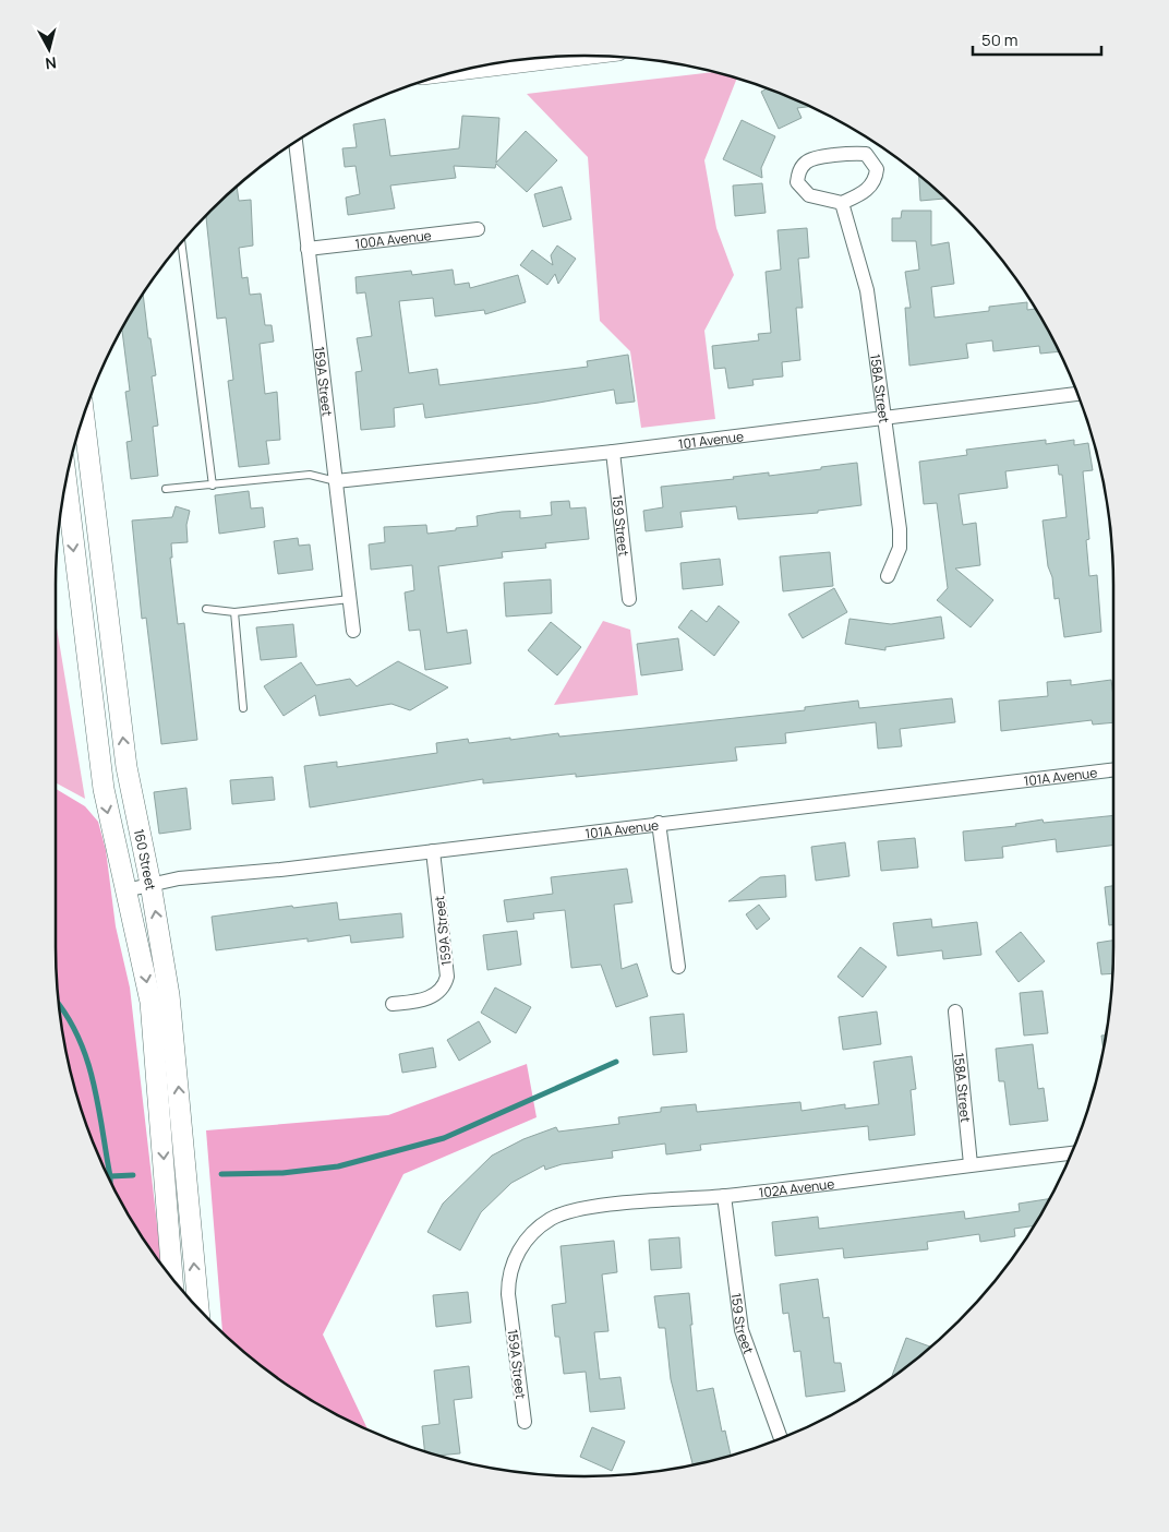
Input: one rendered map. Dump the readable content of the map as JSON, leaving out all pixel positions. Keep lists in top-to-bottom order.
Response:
{
  "streets": {
    "main road": ["160 Street"],
    "street": [
      "100A Avenue",
      "159A Street",
      "158A Street",
      "101 Avenue",
      "159 Street",
      "101A Avenue",
      "102A Avenue"
    ]
  },
  "crossings": [
    ["100A Avenue", "159A Street"],
    ["159A Street", "101 Avenue"],
    ["159A Street", "101A Avenue"],
    ["159A Street", "102A Avenue"],
    ["158A Street", "101 Avenue"],
    ["158A Street", "102A Avenue"],
    ["101 Avenue", "159 Street"],
    ["159 Street", "102A Avenue"],
    ["101A Avenue", "160 Street"]
  ],
  "scale_bar": "50 m",
  "north": "bottom"
}
